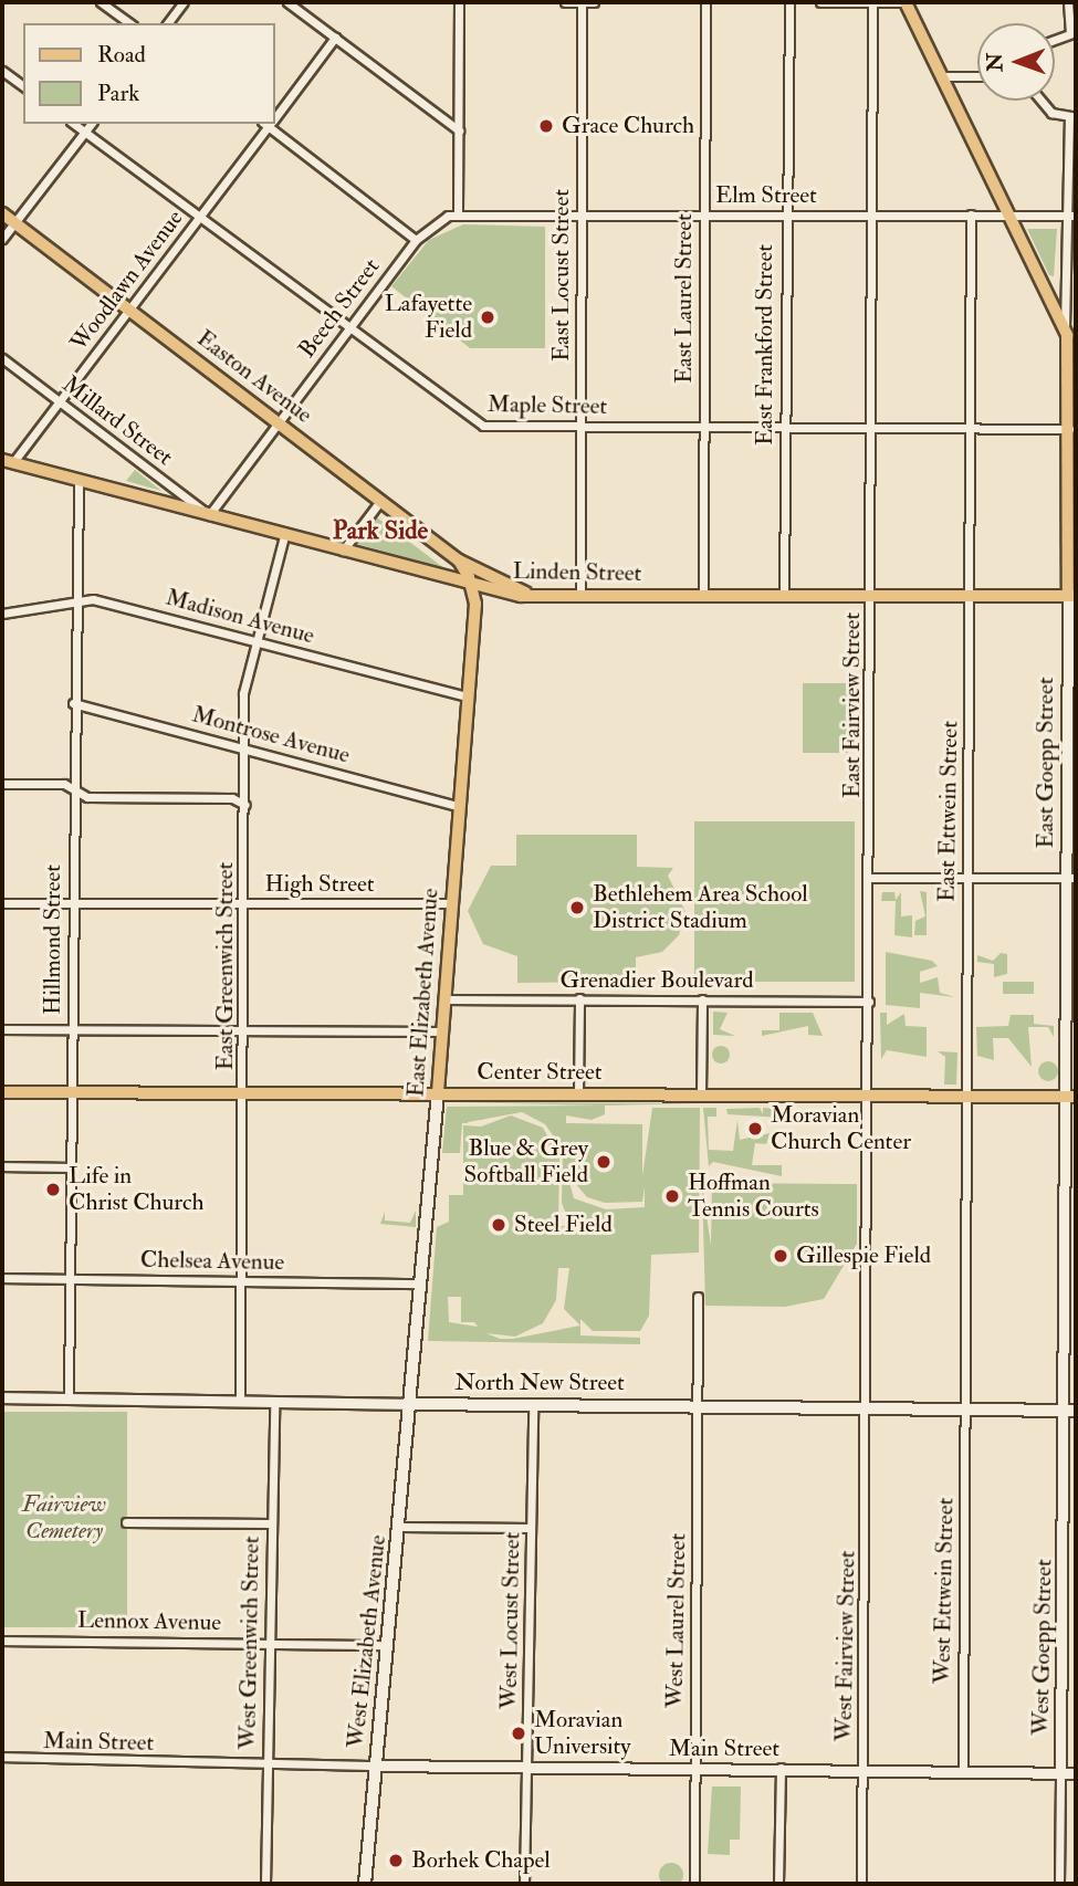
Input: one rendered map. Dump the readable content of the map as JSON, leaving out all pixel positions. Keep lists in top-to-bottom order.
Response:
{
  "streets": {
    "main road": [
      "Easton Avenue",
      "Linden Street",
      "East Goepp Street",
      "East Elizabeth Avenue",
      "Center Street",
      "North New Street",
      "West Elizabeth Avenue"
    ],
    "street": [
      "Elm Street",
      "East Locust Street",
      "Woodlawn Avenue",
      "East Laurel Street",
      "Beech Street",
      "East Frankford Street",
      "Maple Street",
      "Millard Street",
      "Madison Avenue",
      "East Fairview Street",
      "Montrose Avenue",
      "East Ettwein Street",
      "High Street",
      "Hillmond Street",
      "East Greenwich Street",
      "Grenadier Boulevard",
      "Chelsea Avenue",
      "West Ettwein Street",
      "West Locust Street",
      "West Laurel Street",
      "Lennox Avenue",
      "West Greenwich Street",
      "West Fairview Street",
      "West Goepp Street",
      "Main Street"
    ]
  },
  "crossings": [
    ["Elm Street", "East Locust Street"],
    ["Elm Street", "East Laurel Street"],
    ["Elm Street", "Beech Street"],
    ["Elm Street", "East Frankford Street"],
    ["Elm Street", "East Fairview Street"],
    ["Elm Street", "East Goepp Street"],
    ["Elm Street", "East Ettwein Street"],
    ["East Locust Street", "Maple Street"],
    ["East Locust Street", "Linden Street"],
    ["Woodlawn Avenue", "Easton Avenue"],
    ["Woodlawn Avenue", "Maple Street"],
    ["Woodlawn Avenue", "Millard Street"],
    ["Woodlawn Avenue", "Linden Street"],
    ["East Laurel Street", "Maple Street"],
    ["East Laurel Street", "Linden Street"],
    ["Beech Street", "Easton Avenue"],
    ["Beech Street", "Maple Street"],
    ["Beech Street", "Millard Street"],
    ["Beech Street", "Linden Street"],
    ["East Frankford Street", "Maple Street"],
    ["East Frankford Street", "Linden Street"],
    ["Easton Avenue", "Linden Street"],
    ["Easton Avenue", "East Elizabeth Avenue"],
    ["Maple Street", "East Fairview Street"],
    ["Maple Street", "East Goepp Street"],
    ["Maple Street", "East Ettwein Street"],
    ["Millard Street", "Linden Street"],
    ["Linden Street", "East Fairview Street"],
    ["Linden Street", "East Goepp Street"],
    ["Linden Street", "East Ettwein Street"],
    ["Linden Street", "Hillmond Street"],
    ["Linden Street", "East Greenwich Street"],
    ["Linden Street", "East Elizabeth Avenue"],
    ["Madison Avenue", "Hillmond Street"],
    ["Madison Avenue", "East Greenwich Street"],
    ["Madison Avenue", "East Elizabeth Avenue"],
    ["East Fairview Street", "Grenadier Boulevard"],
    ["East Fairview Street", "Center Street"],
    ["East Fairview Street", "North New Street"],
    ["East Fairview Street", "West Fairview Street"],
    ["Montrose Avenue", "Hillmond Street"],
    ["Montrose Avenue", "East Greenwich Street"],
    ["Montrose Avenue", "East Elizabeth Avenue"],
    ["East Goepp Street", "Center Street"],
    ["East Goepp Street", "North New Street"],
    ["East Goepp Street", "West Goepp Street"],
    ["East Ettwein Street", "Center Street"],
    ["East Ettwein Street", "North New Street"],
    ["East Ettwein Street", "West Ettwein Street"],
    ["High Street", "Hillmond Street"],
    ["High Street", "East Greenwich Street"],
    ["High Street", "East Elizabeth Avenue"],
    ["Hillmond Street", "Center Street"],
    ["Hillmond Street", "Chelsea Avenue"],
    ["Hillmond Street", "North New Street"],
    ["East Greenwich Street", "Center Street"],
    ["East Greenwich Street", "Chelsea Avenue"],
    ["East Greenwich Street", "North New Street"],
    ["Grenadier Boulevard", "East Elizabeth Avenue"],
    ["East Elizabeth Avenue", "Center Street"],
    ["East Elizabeth Avenue", "Chelsea Avenue"],
    ["East Elizabeth Avenue", "North New Street"],
    ["East Elizabeth Avenue", "West Elizabeth Avenue"],
    ["North New Street", "West Ettwein Street"],
    ["North New Street", "West Locust Street"],
    ["North New Street", "West Laurel Street"],
    ["North New Street", "West Elizabeth Avenue"],
    ["North New Street", "West Greenwich Street"],
    ["North New Street", "West Fairview Street"],
    ["North New Street", "West Goepp Street"],
    ["West Ettwein Street", "Main Street"],
    ["West Locust Street", "Main Street"],
    ["West Laurel Street", "Main Street"],
    ["Lennox Avenue", "West Elizabeth Avenue"],
    ["Lennox Avenue", "West Greenwich Street"],
    ["West Elizabeth Avenue", "Main Street"],
    ["West Greenwich Street", "Main Street"],
    ["West Fairview Street", "Main Street"],
    ["West Goepp Street", "Main Street"]
  ],
  "districts": ["Park Side"],
  "parks": ["Fairview Cemetery"],
  "places": [
    "Grace Church",
    "Lafayette Field",
    "Bethlehem Area School District Stadium",
    "Moravian Church Center",
    "Blue & Grey Softball Field",
    "Life in Christ Church",
    "Hoffman Tennis Courts",
    "Steel Field",
    "Gillespie Field",
    "Moravian University",
    "Borhek Chapel"
  ],
  "legend": ["Road", "Park"],
  "north": "left"
}
